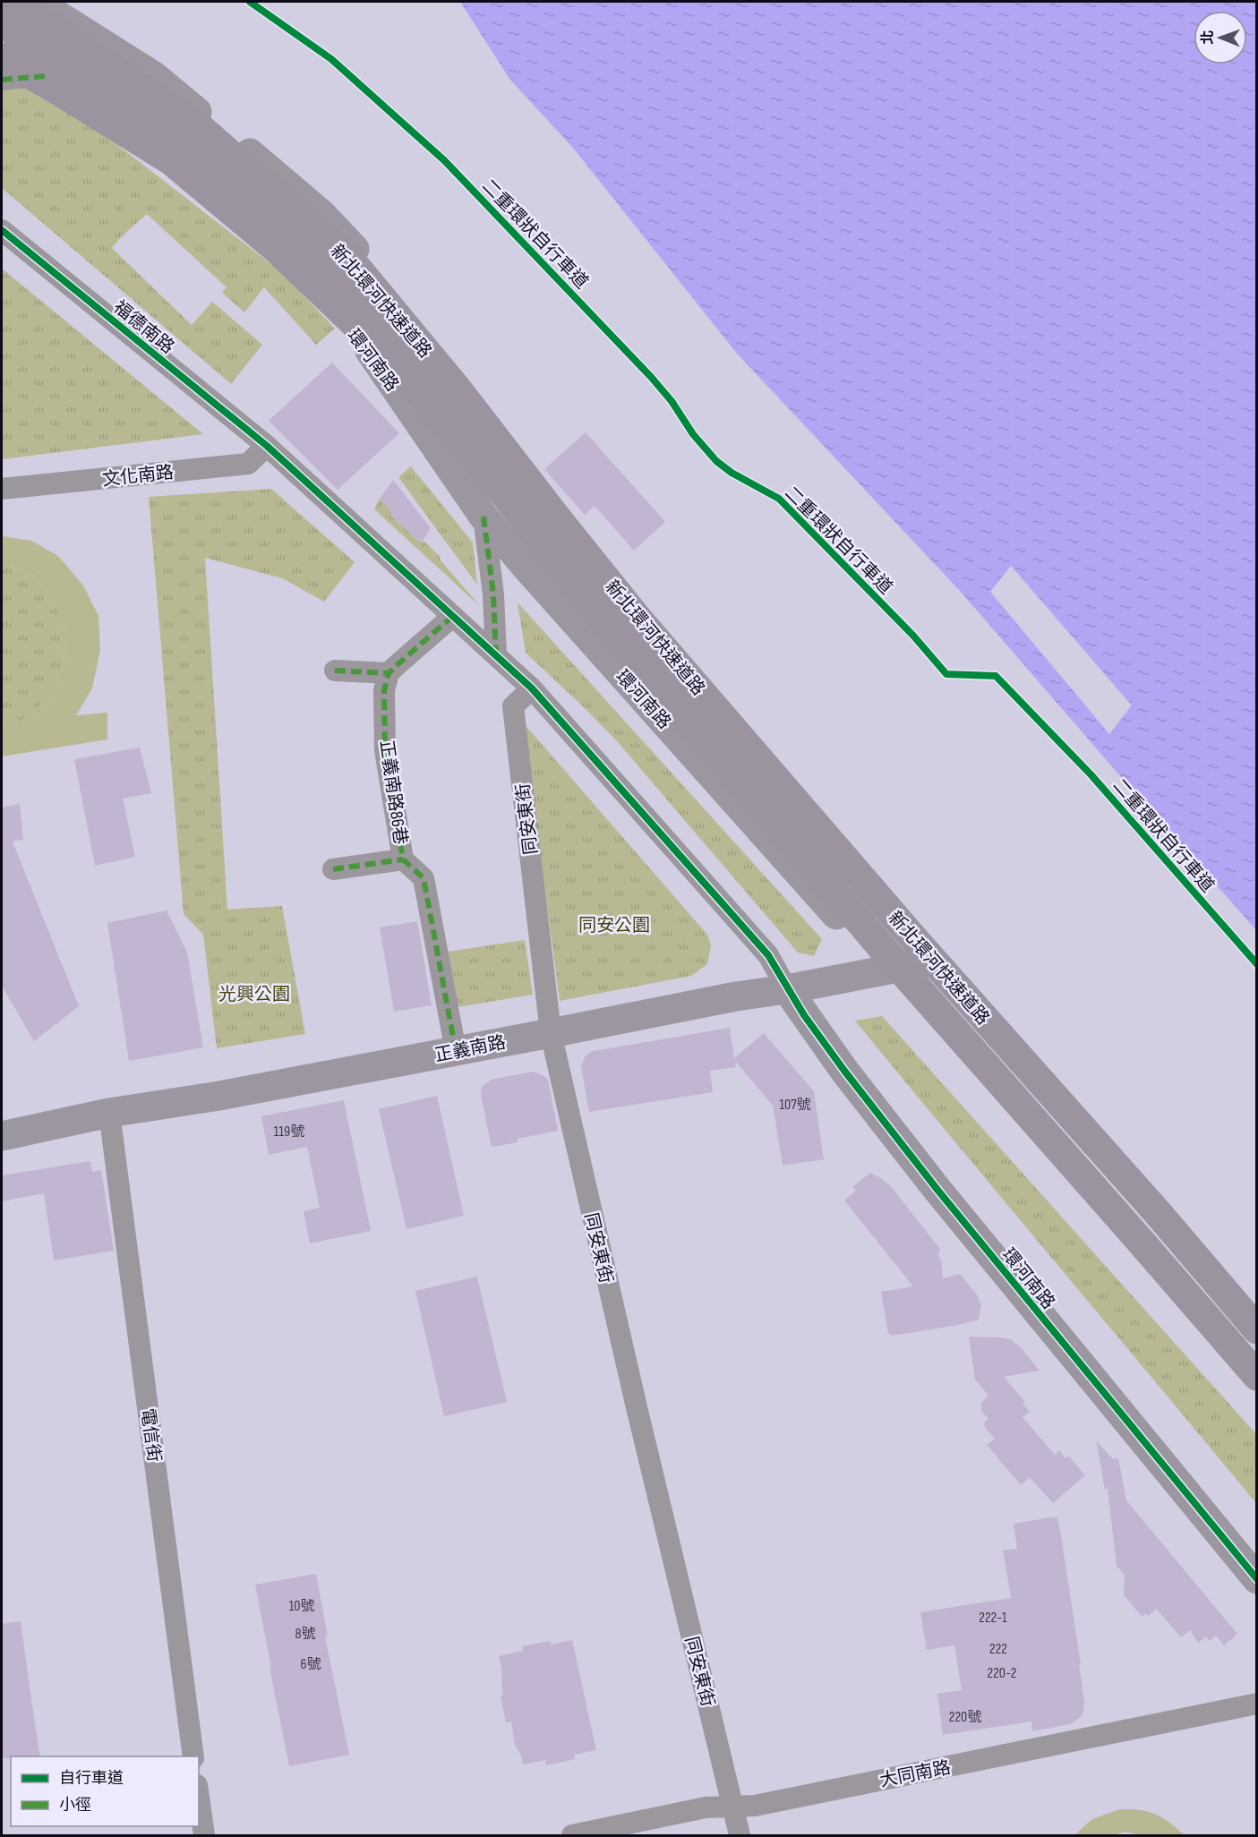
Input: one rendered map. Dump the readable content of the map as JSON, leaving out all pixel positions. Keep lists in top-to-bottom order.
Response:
{
  "streets": {
    "highway": ["新北環河快速道路"],
    "street": [
      "福德南路",
      "環河南路",
      "文化南路",
      "正義南路86巷",
      "同安東街",
      "正義南路",
      "電信街",
      "大同南路"
    ],
    "cycle path": ["二重環狀自行車道"]
  },
  "crossings": [
    ["福德南路", "環河南路"],
    ["福德南路", "文化南路"],
    ["福德南路", "同安東街"],
    ["福德南路", "正義南路"],
    ["環河南路", "正義南路"],
    ["正義南路86巷", "正義南路"],
    ["同安東街", "正義南路"],
    ["同安東街", "大同南路"],
    ["正義南路", "電信街"]
  ],
  "parks": ["同安公園", "光興公園"],
  "house_numbers": [
    "107號",
    "119號",
    "10號",
    "222-1",
    "8號",
    "222",
    "6號",
    "220-2",
    "220號"
  ],
  "legend": ["自行車道", "小徑"],
  "north": "left"
}
